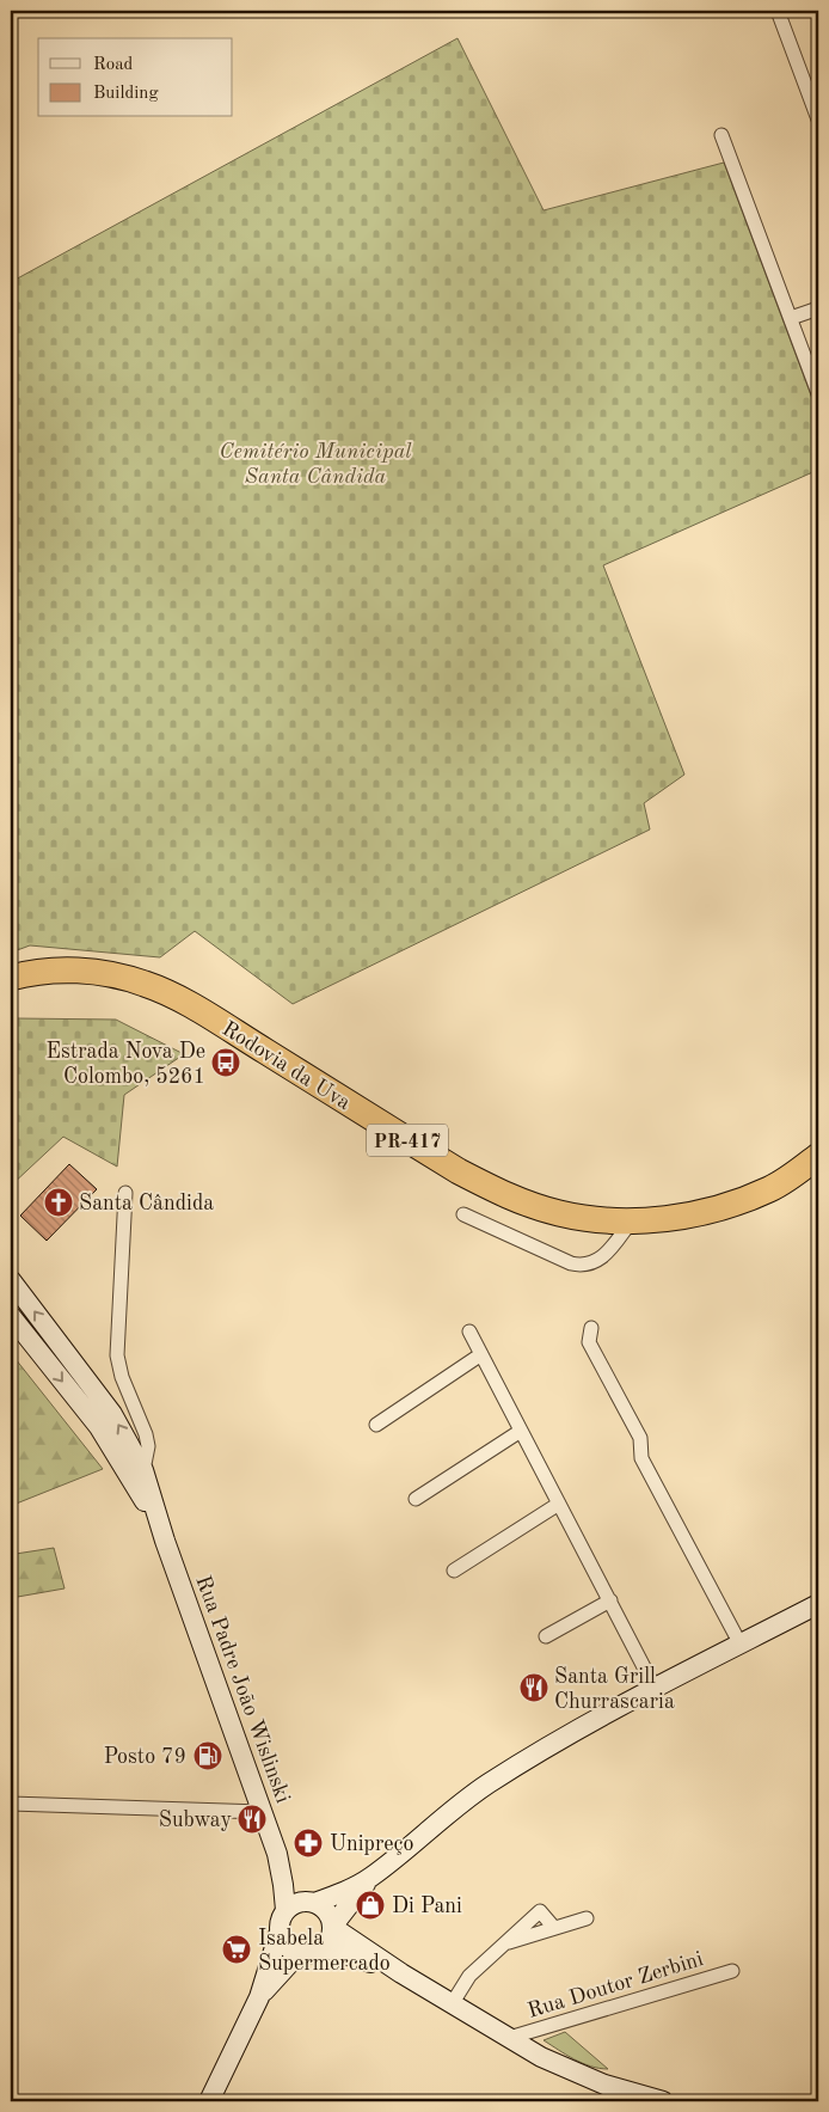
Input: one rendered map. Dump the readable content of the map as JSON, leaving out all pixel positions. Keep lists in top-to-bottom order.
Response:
{
  "streets": {
    "highway": ["Rodovia da Uva", "PR-417"],
    "main road": ["Rua Padre João Wislinski"],
    "street": ["Rua Doutor Zerbini"]
  },
  "parks": ["Cemitério Municipal Santa Cândida"],
  "places": {
    "bus stop": ["Estrada Nova De Colombo, 5261"],
    "church": ["Santa Cândida"],
    "restaurant": ["Santa Grill Churrascaria", "Subway"],
    "fuel station": ["Posto 79"],
    "pharmacy": ["Unipreço"],
    "shop": ["Di Pani"],
    "supermarket": ["Isabela Supermercado"]
  },
  "legend": ["Road", "Building"]
}
